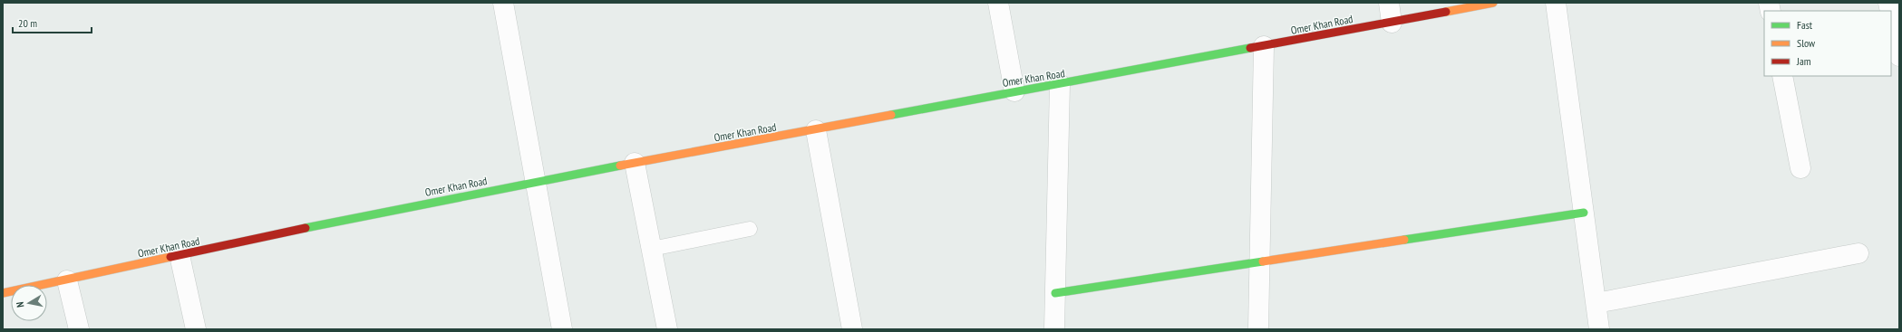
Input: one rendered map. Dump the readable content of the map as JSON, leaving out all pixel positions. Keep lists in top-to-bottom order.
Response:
{
  "streets": {
    "street": ["Omer Khan Road"]
  },
  "legend": ["Fast", "Slow", "Jam"],
  "scale_bar": "20 m",
  "north": "left"
}
